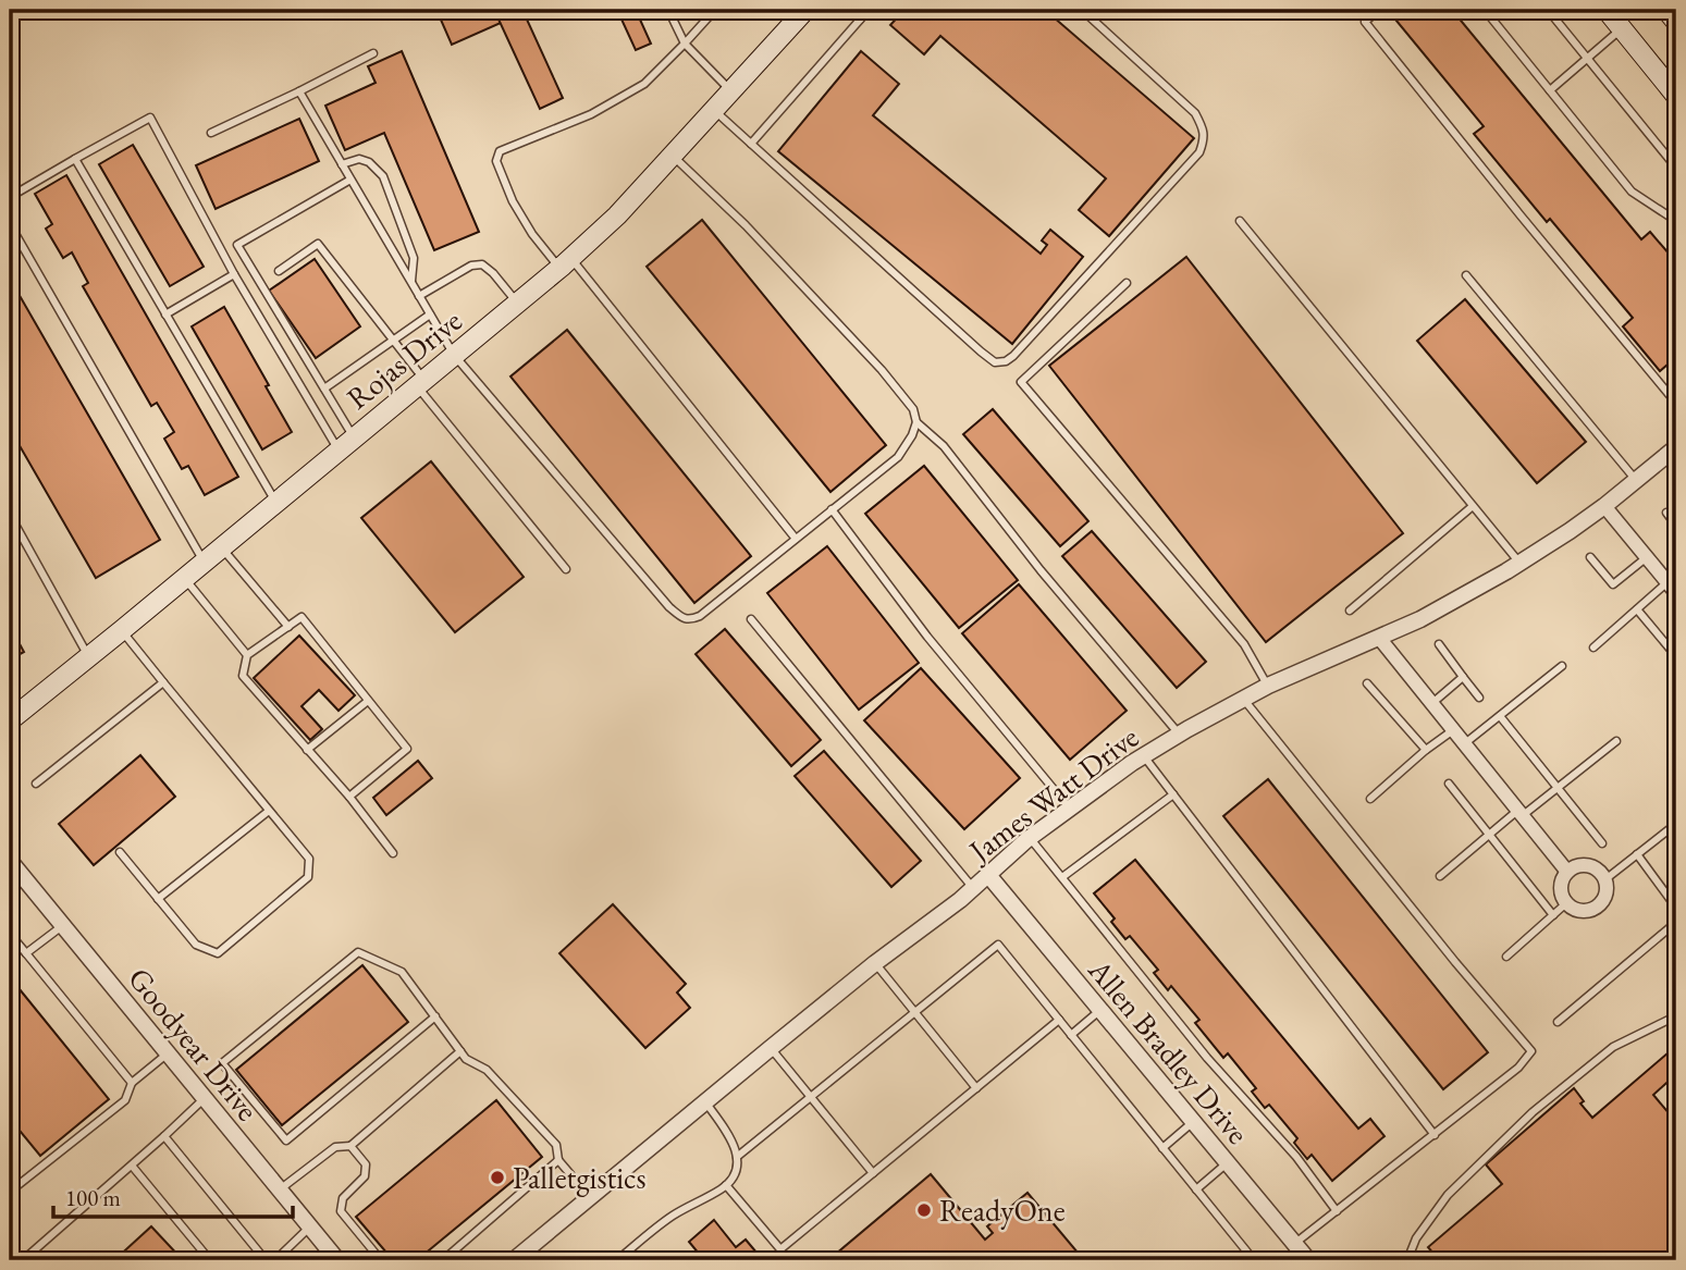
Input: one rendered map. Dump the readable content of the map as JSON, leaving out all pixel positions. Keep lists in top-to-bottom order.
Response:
{
  "streets": {
    "main road": ["Rojas Drive"],
    "street": ["James Watt Drive", "Goodyear Drive", "Allen Bradley Drive"]
  },
  "crossings": [
    ["James Watt Drive", "Allen Bradley Drive"]
  ],
  "places": ["Palletgistics", "ReadyOne"],
  "scale_bar": "100 m"
}
